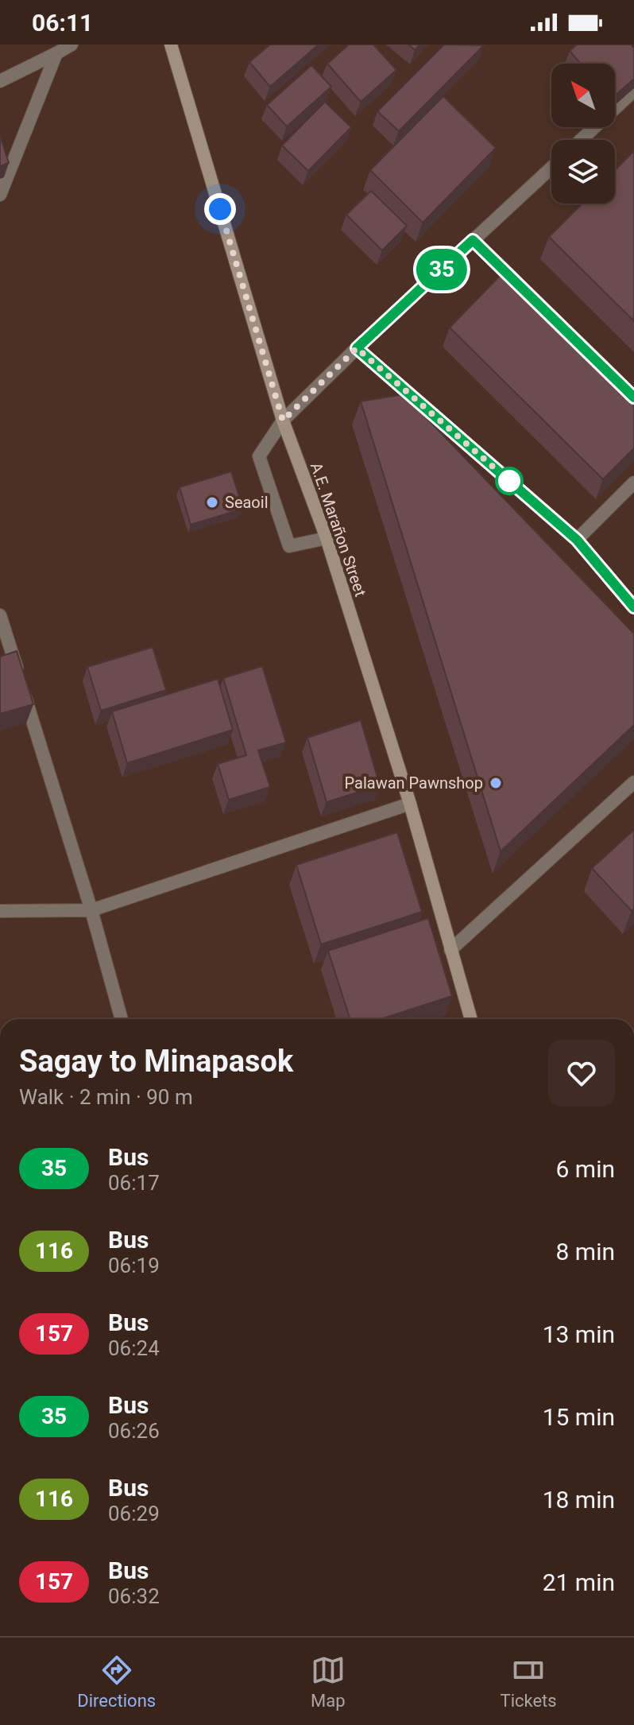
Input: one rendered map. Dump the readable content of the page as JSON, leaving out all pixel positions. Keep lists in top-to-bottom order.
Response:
{
  "streets": {
    "main road": ["A.E. Marañon Street"]
  },
  "places": ["Seaoil", "Palawan Pawnshop"],
  "lines": ["bus line 35"],
  "north": "top left",
  "page": {
    "status": "06:11",
    "on_map": "35",
    "heading": ["Sagay to Minapasok", "Walk · 2 min · 90 m"],
    "list": [
      {
        "mark": "35",
        "name": "Bus",
        "note": "06:17",
        "value": "6 min"
      },
      {
        "mark": "116",
        "name": "Bus",
        "note": "06:19",
        "value": "8 min"
      },
      {
        "mark": "157",
        "name": "Bus",
        "note": "06:24",
        "value": "13 min"
      },
      {
        "mark": "35",
        "name": "Bus",
        "note": "06:26",
        "value": "15 min"
      },
      {
        "mark": "116",
        "name": "Bus",
        "note": "06:29",
        "value": "18 min"
      },
      {
        "mark": "157",
        "name": "Bus",
        "note": "06:32",
        "value": "21 min"
      }
    ],
    "tabs": ["Directions", "Map", "Tickets"]
  }
}
